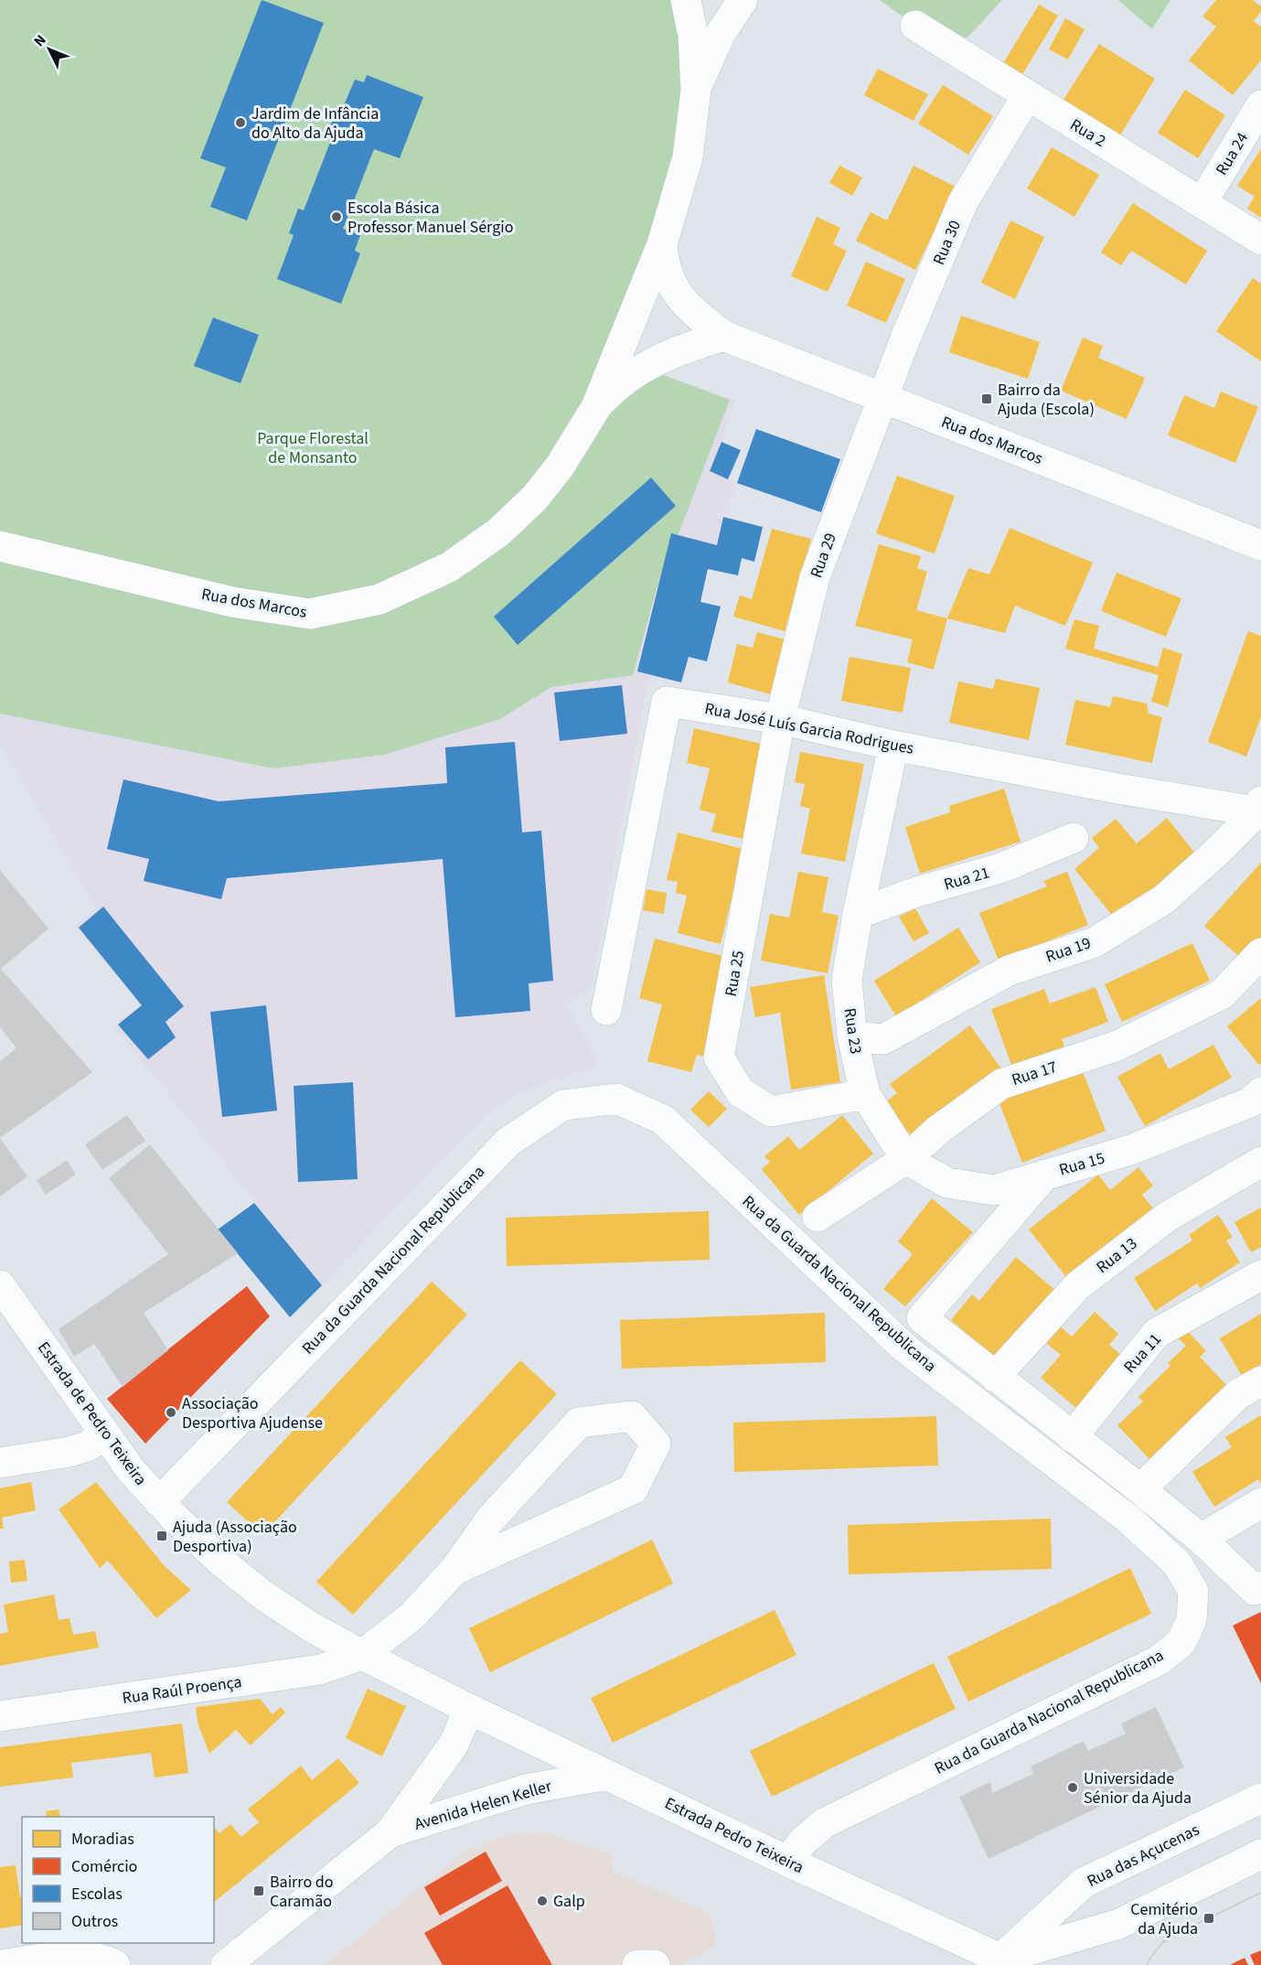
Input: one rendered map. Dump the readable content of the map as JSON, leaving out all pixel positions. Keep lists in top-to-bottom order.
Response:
{
  "streets": {
    "street": [
      "Rua 2",
      "Rua 24",
      "Rua 30",
      "Rua dos Marcos",
      "Rua 29",
      "Rua José Luís Garcia Rodrigues",
      "Rua 21",
      "Rua 19",
      "Rua 25",
      "Rua 23",
      "Rua 17",
      "Rua 15",
      "Rua 13",
      "Rua da Guarda Nacional Republicana",
      "Rua 11",
      "Estrada de Pedro Teixeira",
      "Rua Raúl Proença",
      "Avenida Helen Keller",
      "Estrada Pedro Teixeira",
      "Rua das Açucenas"
    ]
  },
  "crossings": [
    ["Rua 2", "Rua 24"],
    ["Rua 2", "Rua 30"],
    ["Rua 30", "Rua dos Marcos"],
    ["Rua 30", "Rua 29"],
    ["Rua dos Marcos", "Rua 29"],
    ["Rua 29", "Rua José Luís Garcia Rodrigues"],
    ["Rua 29", "Rua 25"],
    ["Rua José Luís Garcia Rodrigues", "Rua 19"],
    ["Rua José Luís Garcia Rodrigues", "Rua 25"],
    ["Rua José Luís Garcia Rodrigues", "Rua 23"],
    ["Rua 21", "Rua 23"],
    ["Rua 19", "Rua 23"],
    ["Rua 25", "Rua 23"],
    ["Rua 23", "Rua 17"],
    ["Rua 23", "Rua 15"],
    ["Rua 15", "Rua 13"],
    ["Rua da Guarda Nacional Republicana", "Estrada de Pedro Teixeira"],
    ["Rua da Guarda Nacional Republicana", "Estrada Pedro Teixeira"],
    ["Estrada de Pedro Teixeira", "Rua Raúl Proença"],
    ["Estrada de Pedro Teixeira", "Avenida Helen Keller"],
    ["Estrada de Pedro Teixeira", "Estrada Pedro Teixeira"],
    ["Avenida Helen Keller", "Estrada Pedro Teixeira"],
    ["Estrada Pedro Teixeira", "Rua das Açucenas"]
  ],
  "parks": ["Parque Florestal de Monsanto"],
  "places": {
    "other": [
      "Jardim de Infância do Alto da Ajuda",
      "Escola Básica Professor Manuel Sérgio",
      "Associação Desportiva Ajudense",
      "Universidade Sénior da Ajuda",
      "Galp"
    ],
    "transit": [
      "Bairro da Ajuda (Escola)",
      "Ajuda (Associação Desportiva)",
      "Bairro do Caramão",
      "Cemitério da Ajuda"
    ]
  },
  "legend": [
    "Moradias",
    "Comércio",
    "Escolas",
    "Outros"
  ],
  "north": "top left"
}
